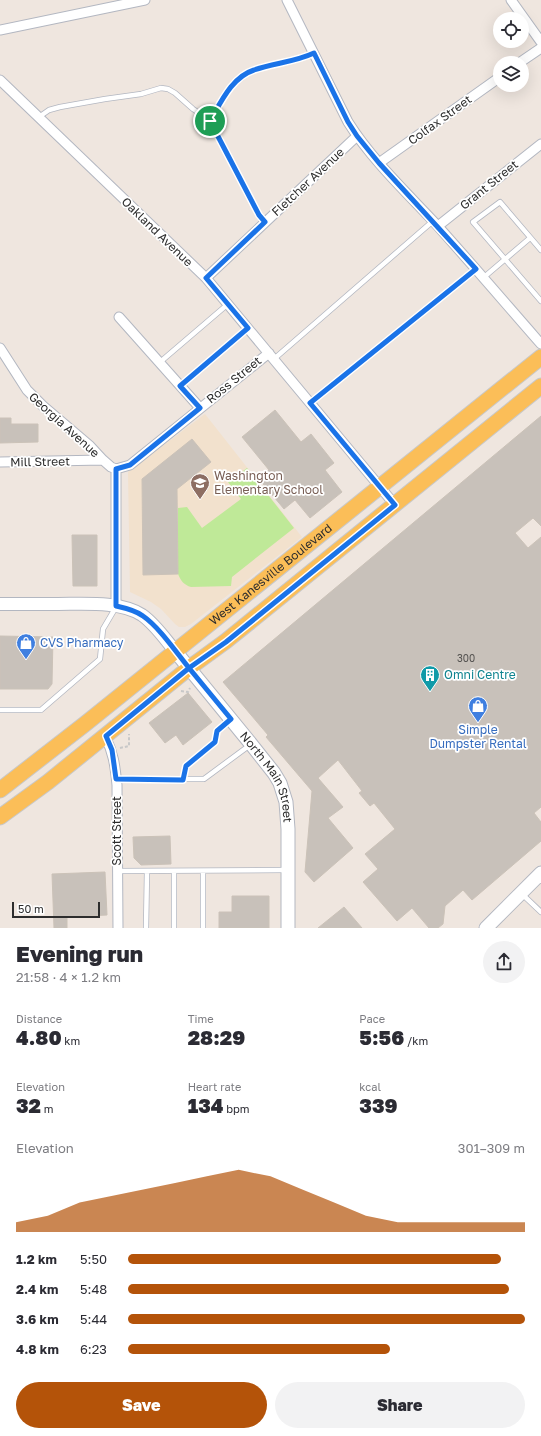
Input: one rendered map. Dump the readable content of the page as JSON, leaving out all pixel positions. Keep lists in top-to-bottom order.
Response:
{
  "streets": {
    "main road": ["West Kanesville Boulevard", "North Main Street"],
    "street": [
      "Colfax Street",
      "Fletcher Avenue",
      "Grant Street",
      "Oakland Avenue",
      "Ross Street",
      "Georgia Avenue",
      "Mill Street",
      "Scott Street"
    ]
  },
  "crossings": [
    ["Fletcher Avenue", "Oakland Avenue"],
    ["Oakland Avenue", "Ross Street"],
    ["Oakland Avenue", "West Kanesville Boulevard"],
    ["Georgia Avenue", "Mill Street"],
    ["West Kanesville Boulevard", "North Main Street"],
    ["West Kanesville Boulevard", "Scott Street"]
  ],
  "places": {
    "school or university": ["Washington Elementary School"],
    "shop": ["CVS Pharmacy", "Simple Dumpster Rental"],
    "building": ["Omni Centre"]
  },
  "house_numbers": ["300"],
  "scale_bar": "50 m",
  "page": {
    "scale": "50 m",
    "heading": ["Evening run", "21:58 · 4 × 1.2 km"],
    "stats": [
      ["Distance", "4.80 km"],
      ["Time", "28:29"],
      ["Pace", "5:56 /km"],
      ["Elevation", "32 m"],
      ["Heart rate", "134 bpm"],
      ["kcal", "339"]
    ],
    "chart": ["Elevation", "301–309 m"],
    "list": [
      {
        "name": "1.2 km",
        "note": "5:50"
      },
      {
        "name": "2.4 km",
        "note": "5:48"
      },
      {
        "name": "3.6 km",
        "note": "5:44"
      },
      {
        "name": "4.8 km",
        "note": "6:23"
      }
    ],
    "buttons": ["Save", "Share"]
  }
}
